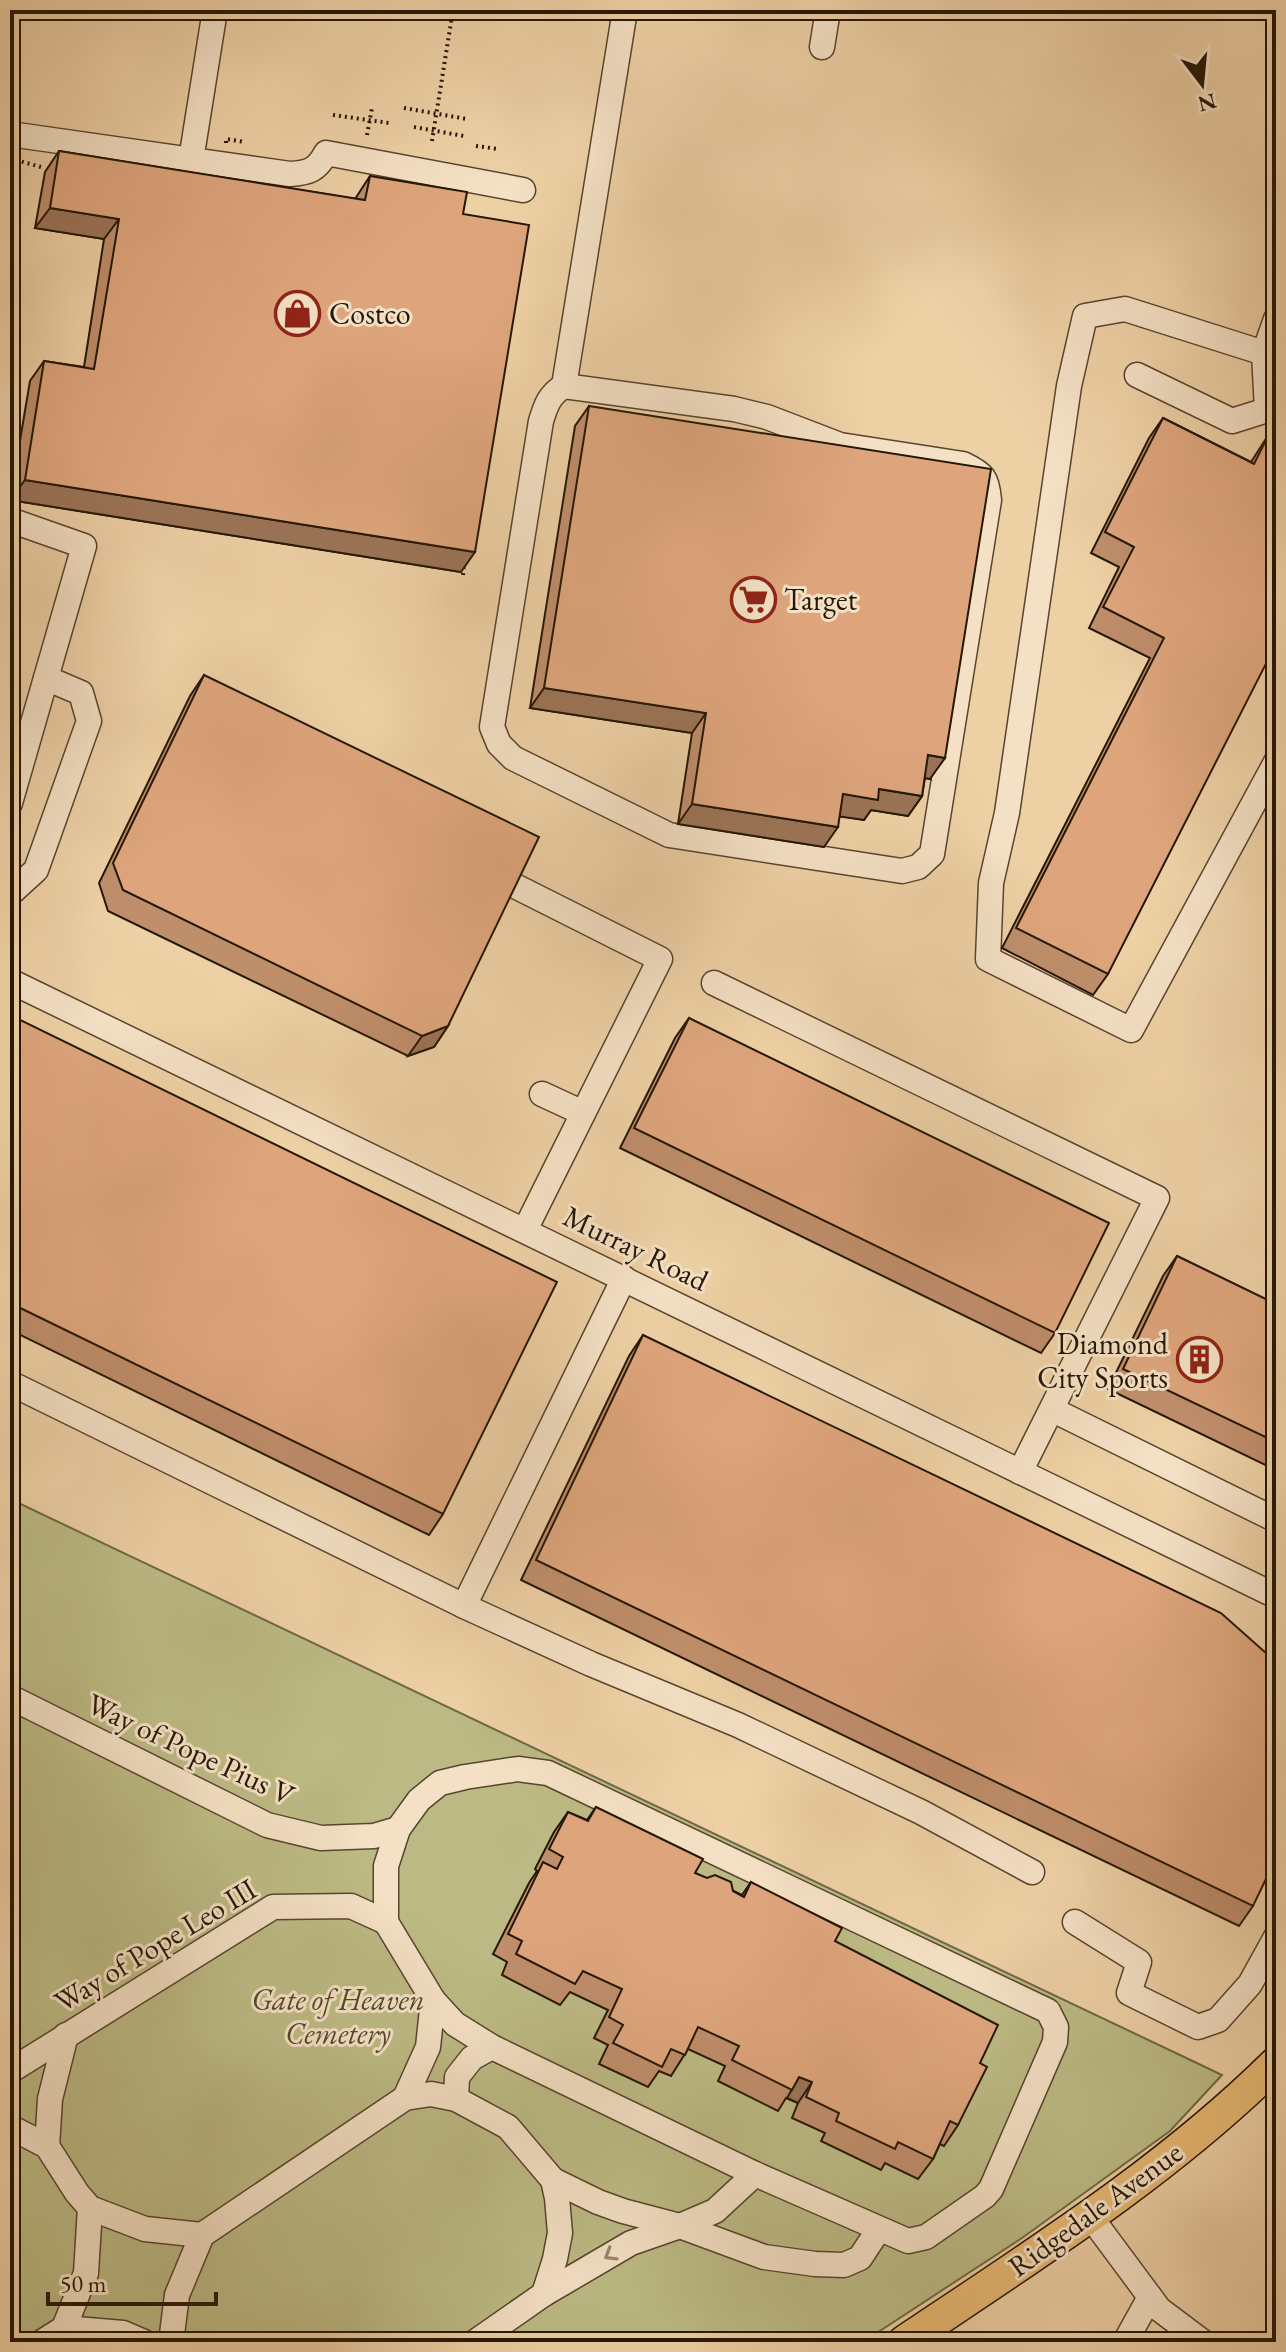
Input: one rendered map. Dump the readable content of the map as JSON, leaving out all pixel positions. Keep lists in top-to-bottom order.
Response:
{
  "streets": {
    "main road": ["Ridgedale Avenue"],
    "street": ["Murray Road", "Way of Pope Pius V", "Way of Pope Leo III"]
  },
  "parks": ["Gate of Heaven Cemetery"],
  "places": {
    "shop": ["Costco"],
    "supermarket": ["Target"],
    "building": ["Diamond City Sports"]
  },
  "scale_bar": "50 m",
  "north": "bottom"
}
